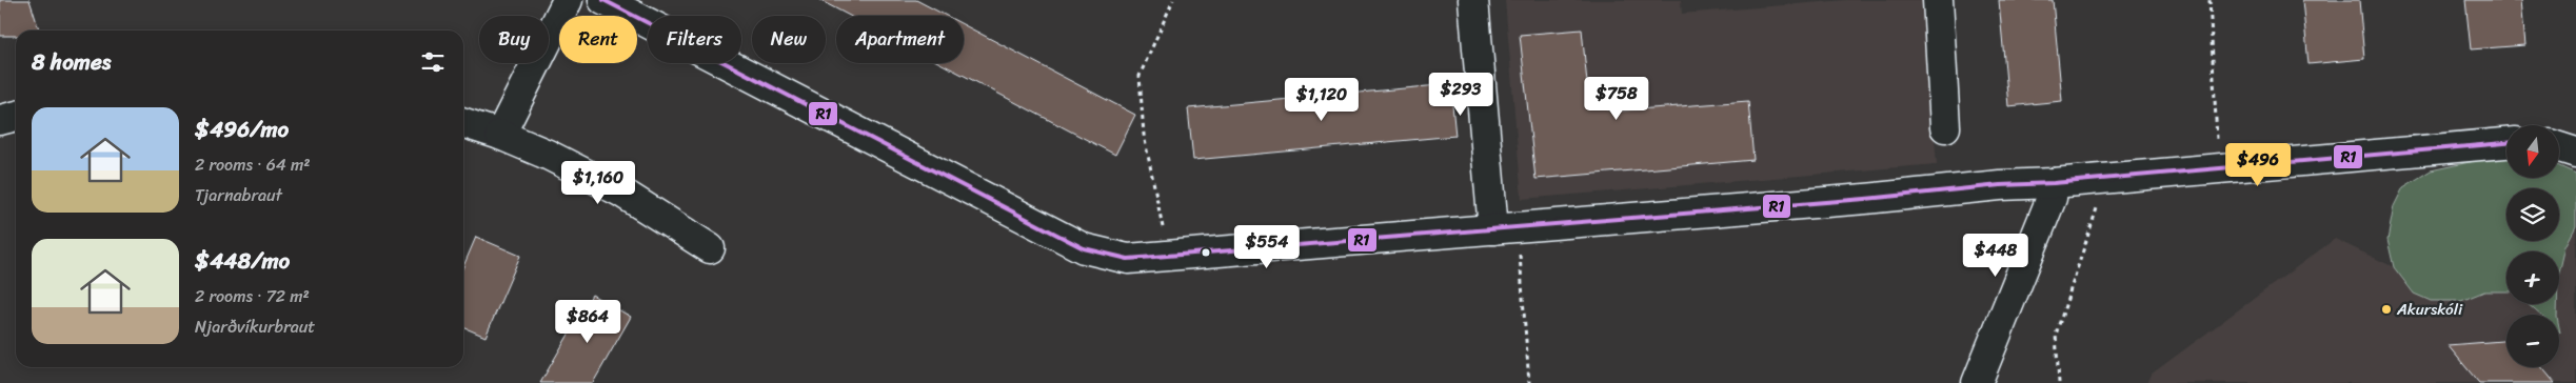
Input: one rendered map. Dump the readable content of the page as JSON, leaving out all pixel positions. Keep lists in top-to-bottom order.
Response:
{
  "places": ["Akurskóli"],
  "lines": ["transit line R1"],
  "north": "bottom",
  "page": {
    "chip": [
      "Buy",
      "Rent",
      "Filters",
      "New",
      "Apartment"
    ],
    "heading": "8 homes",
    "price": [
      "$293",
      "$758",
      "$1,120",
      "$496",
      "$1,160",
      "$554",
      "$448",
      "$864"
    ],
    "list": [
      {
        "name": "$496/mo",
        "note": "2 rooms · 64 m² · Tjarnabraut"
      },
      {
        "name": "$448/mo",
        "note": "2 rooms · 72 m² · Njarðvíkurbraut"
      }
    ],
    "map_buttons": ["+", "−"]
  }
}
